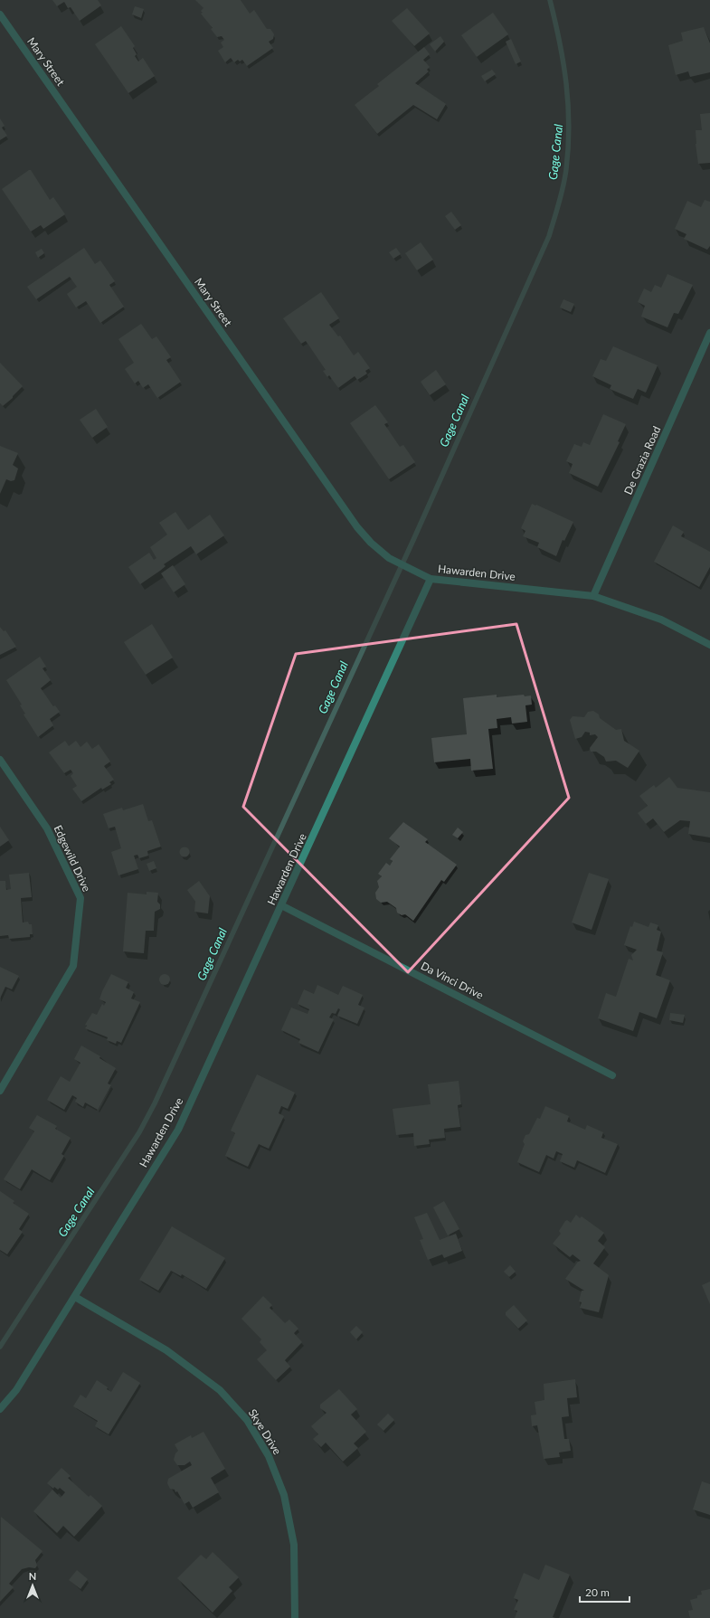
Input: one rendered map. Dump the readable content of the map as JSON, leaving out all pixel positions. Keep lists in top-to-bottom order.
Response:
{
  "streets": {
    "street": [
      "Mary Street",
      "De Grazia Road",
      "Hawarden Drive",
      "Edgewild Drive",
      "Da Vinci Drive",
      "Skye Drive"
    ]
  },
  "crossings": [
    ["Mary Street", "Hawarden Drive"],
    ["De Grazia Road", "Hawarden Drive"],
    ["Hawarden Drive", "Da Vinci Drive"],
    ["Hawarden Drive", "Skye Drive"]
  ],
  "water": ["Gage Canal"],
  "scale_bar": "20 m",
  "north": "top"
}
